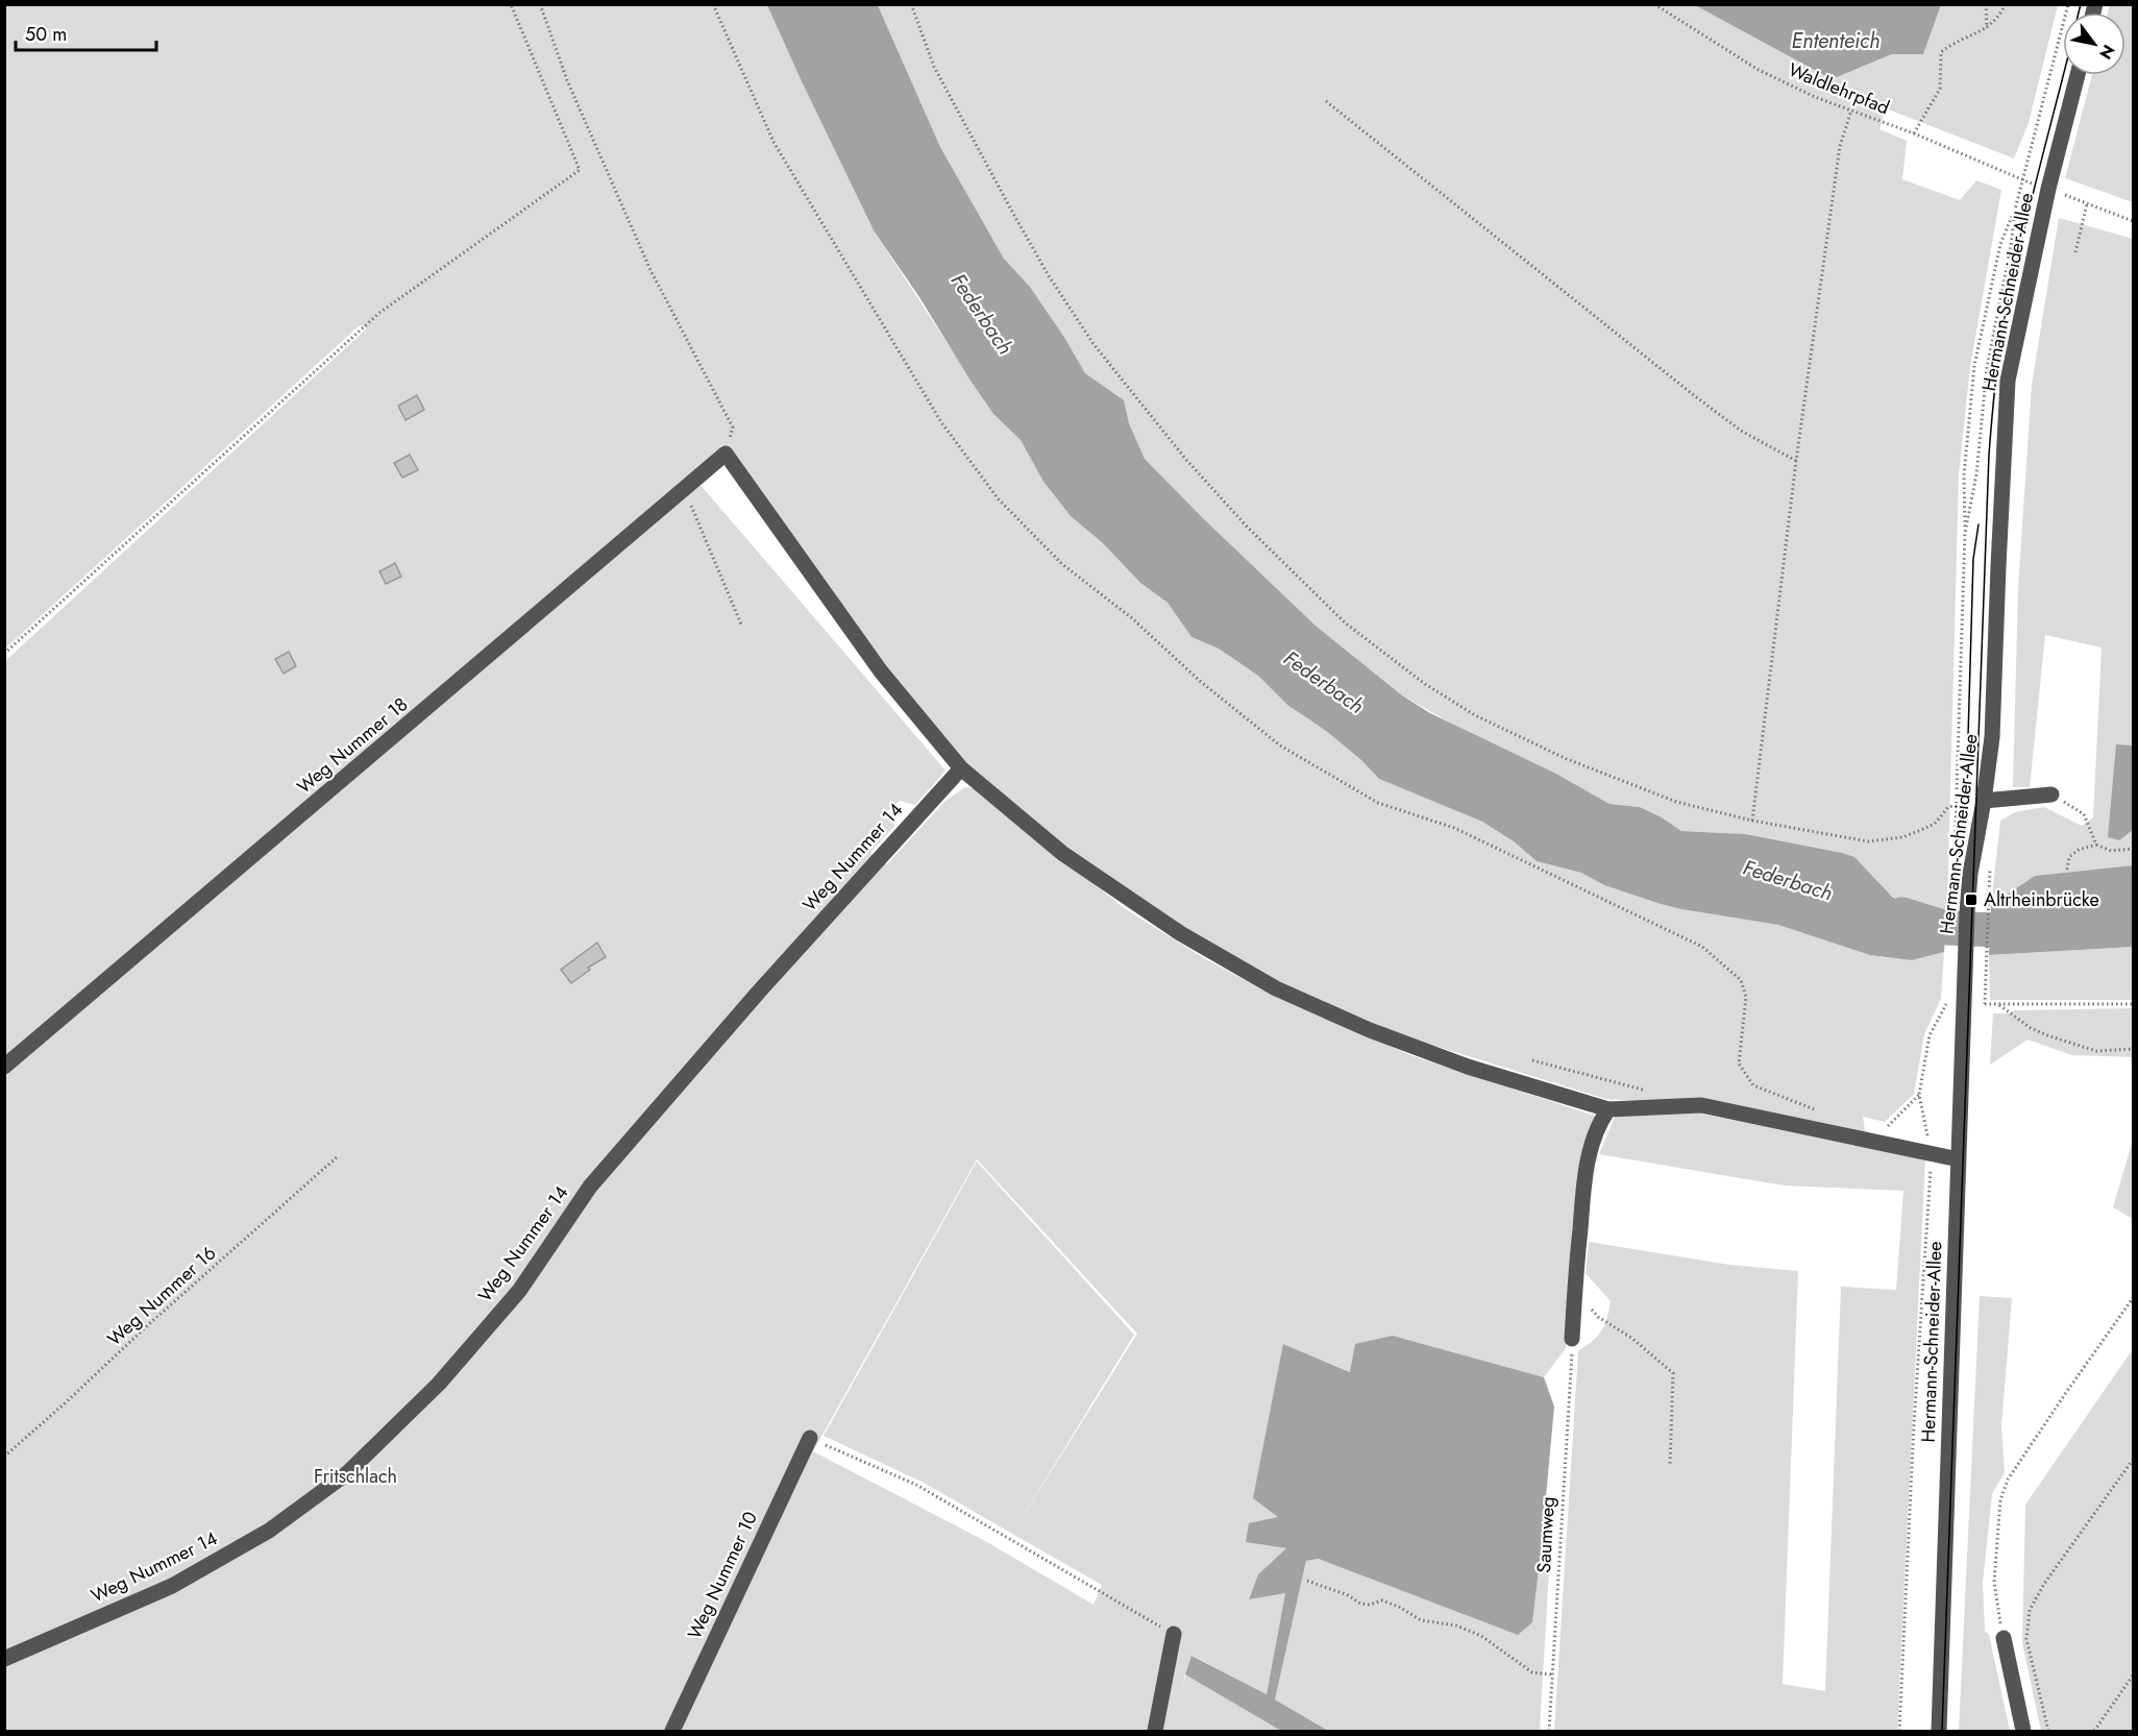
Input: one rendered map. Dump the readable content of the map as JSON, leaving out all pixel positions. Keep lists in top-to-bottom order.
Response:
{
  "streets": {
    "street": [
      "Hermann-Schneider-Allee",
      "Weg Nummer 18",
      "Weg Nummer 14",
      "Weg Nummer 10"
    ],
    "path": ["Waldlehrpfad", "Weg Nummer 16", "Saumweg"]
  },
  "water": ["Ententeich", "Federbach"],
  "parks": ["Fritschlach"],
  "places": {
    "transit": ["Altrheinbrücke"]
  },
  "scale_bar": "50 m",
  "north": "bottom right"
}
